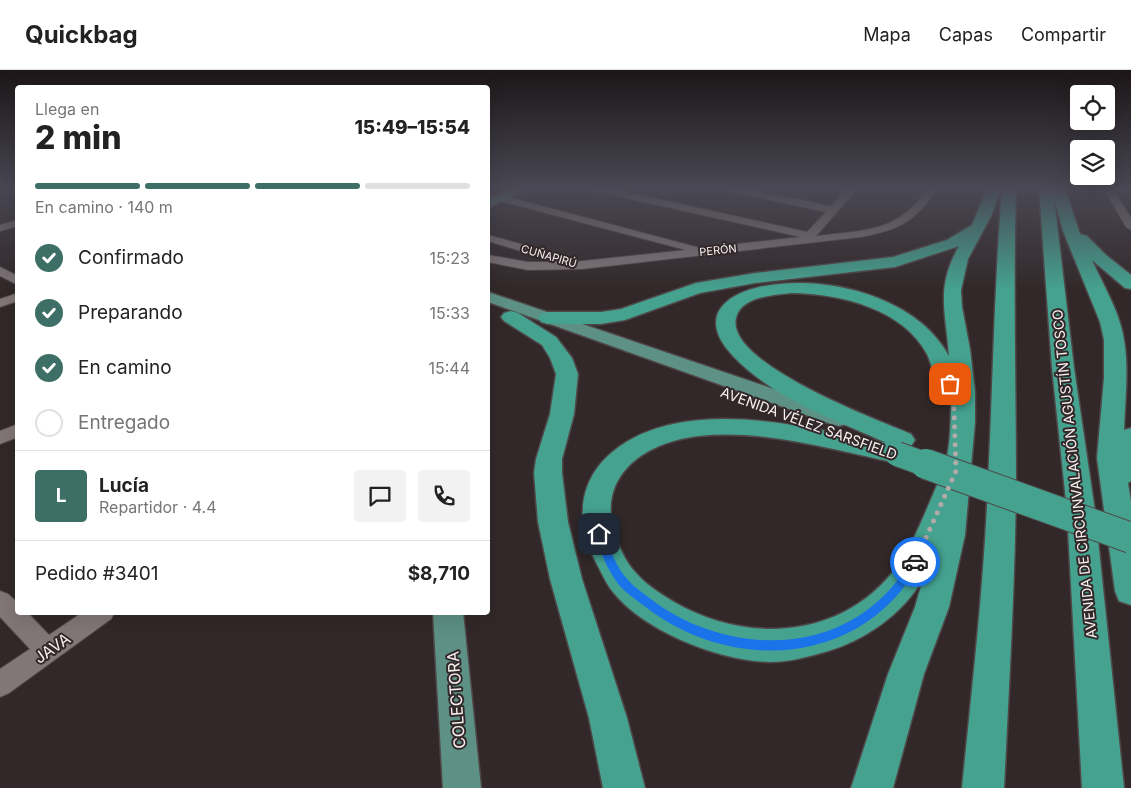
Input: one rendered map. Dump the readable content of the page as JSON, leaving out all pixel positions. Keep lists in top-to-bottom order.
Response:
{
  "streets": {
    "highway": ["AVENIDA VÉLEZ SARSFIELD", "AVENIDA DE CIRCUNVALACIÓN AGUSTÍN TOSCO"],
    "main road": ["COLECTORA"],
    "street": ["PERÓN", "CUÑAPIRÚ", "JAVA"]
  },
  "crossings": [
    ["PERÓN", "CUÑAPIRÚ"]
  ],
  "page": {
    "header": "Quickbag",
    "nav": ["Mapa", "Capas", "Compartir"],
    "heading": ["2 min", "Llega en", "15:49–15:54"],
    "panel": [
      "Lucía",
      "Repartidor · 4.4",
      "Pedido #3401",
      "$8,710"
    ],
    "bar": "En camino · 140 m",
    "list": [
      ["Confirmado", "15:23"],
      ["Preparando", "15:33"],
      ["En camino", "15:44"],
      "Entregado"
    ],
    "round": "L"
  }
}
